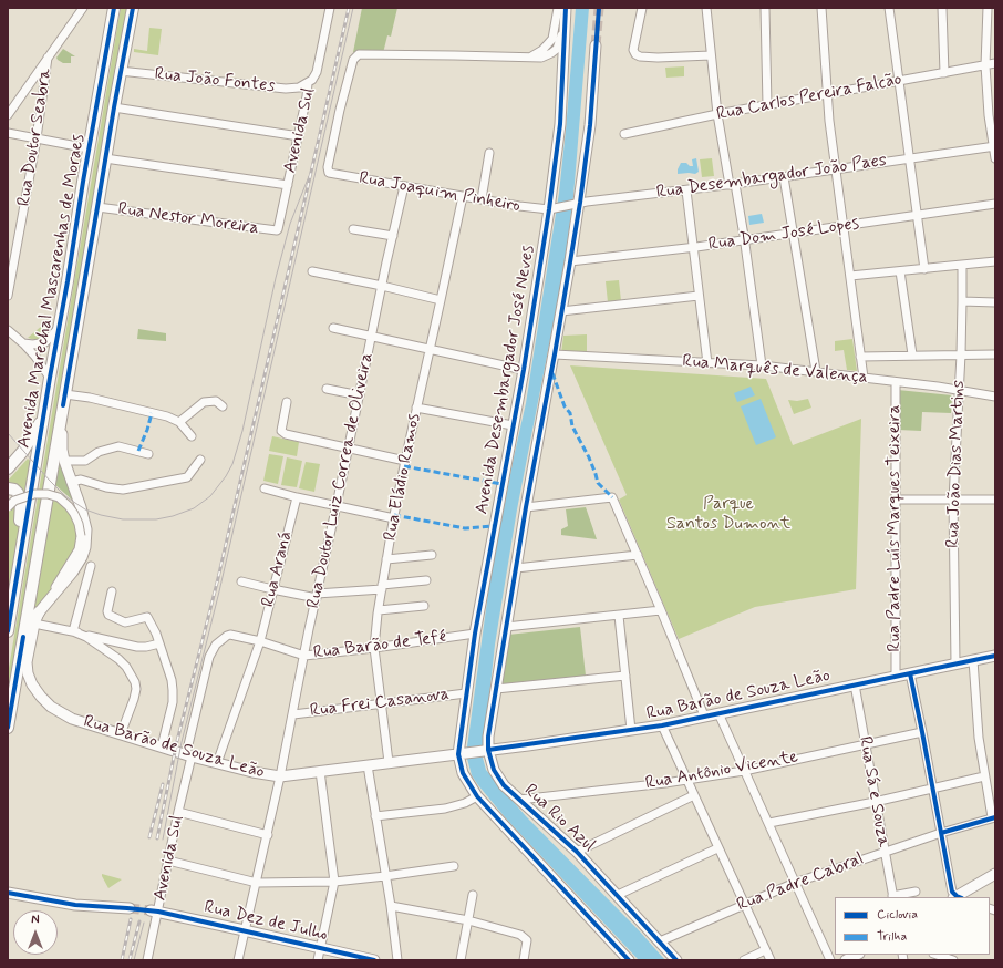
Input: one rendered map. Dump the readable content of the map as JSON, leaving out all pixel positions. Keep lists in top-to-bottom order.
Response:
{
  "streets": {
    "highway": ["Avenida Marechal Mascarenhas de Moraes"],
    "main road": [
      "Avenida Desembargador José Neves",
      "Rua Barão de Souza Leão",
      "Rua Rio Azul",
      "Rua Dez de Julho"
    ],
    "street": [
      "Rua João Fontes",
      "Rua Carlos Pereira Falcão",
      "Avenida Sul",
      "Rua Doutor Seabra",
      "Rua Desembargador João Paes",
      "Rua Joaquim Pinheiro",
      "Rua Nestor Moreira",
      "Rua Dom José Lopes",
      "Rua Marquês de Valença",
      "Rua João Dias Martins",
      "Rua Eládio Ramos",
      "Rua Doutor Luiz Correa de Oliveira",
      "Rua Padre Luís Marques Teixeira",
      "Rua Araná",
      "Rua Barão de Tefé",
      "Rua Frei Casanova",
      "Rua Antônio Vicente",
      "Rua Sá e Souza",
      "Rua Padre Cabral"
    ]
  },
  "crossings": [
    ["Rua João Fontes", "Avenida Sul"],
    ["Rua João Fontes", "Avenida Marechal Mascarenhas de Moraes"],
    ["Avenida Sul", "Rua Joaquim Pinheiro"],
    ["Avenida Sul", "Rua Nestor Moreira"],
    ["Avenida Sul", "Rua Barão de Tefé"],
    ["Avenida Sul", "Rua Barão de Souza Leão"],
    ["Avenida Sul", "Rua Dez de Julho"],
    ["Rua Desembargador João Paes", "Rua Joaquim Pinheiro"],
    ["Rua Desembargador João Paes", "Avenida Desembargador José Neves"],
    ["Rua Joaquim Pinheiro", "Avenida Desembargador José Neves"],
    ["Rua Joaquim Pinheiro", "Rua Eládio Ramos"],
    ["Rua Joaquim Pinheiro", "Rua Doutor Luiz Correa de Oliveira"],
    ["Rua Nestor Moreira", "Avenida Marechal Mascarenhas de Moraes"],
    ["Avenida Marechal Mascarenhas de Moraes", "Rua Barão de Souza Leão"],
    ["Rua Marquês de Valença", "Rua João Dias Martins"],
    ["Rua Marquês de Valença", "Rua Padre Luís Marques Teixeira"],
    ["Avenida Desembargador José Neves", "Rua Barão de Tefé"],
    ["Avenida Desembargador José Neves", "Rua Barão de Souza Leão"],
    ["Avenida Desembargador José Neves", "Rua Frei Casanova"],
    ["Rua João Dias Martins", "Rua Barão de Souza Leão"],
    ["Rua Eládio Ramos", "Rua Barão de Tefé"],
    ["Rua Eládio Ramos", "Rua Barão de Souza Leão"],
    ["Rua Eládio Ramos", "Rua Frei Casanova"],
    ["Rua Doutor Luiz Correa de Oliveira", "Rua Barão de Tefé"],
    ["Rua Doutor Luiz Correa de Oliveira", "Rua Barão de Souza Leão"],
    ["Rua Doutor Luiz Correa de Oliveira", "Rua Frei Casanova"],
    ["Rua Doutor Luiz Correa de Oliveira", "Rua Dez de Julho"],
    ["Rua Padre Luís Marques Teixeira", "Rua Barão de Souza Leão"],
    ["Rua Araná", "Rua Barão de Tefé"],
    ["Rua Araná", "Rua Barão de Souza Leão"],
    ["Rua Barão de Souza Leão", "Rua Sá e Souza"],
    ["Rua Barão de Souza Leão", "Rua Rio Azul"],
    ["Rua Antônio Vicente", "Rua Sá e Souza"],
    ["Rua Antônio Vicente", "Rua Rio Azul"],
    ["Rua Sá e Souza", "Rua Padre Cabral"],
    ["Rua Rio Azul", "Rua Padre Cabral"]
  ],
  "parks": ["Parque Santos Dumont"],
  "legend": ["Ciclovia", "Trilha"],
  "north": "top"
}
